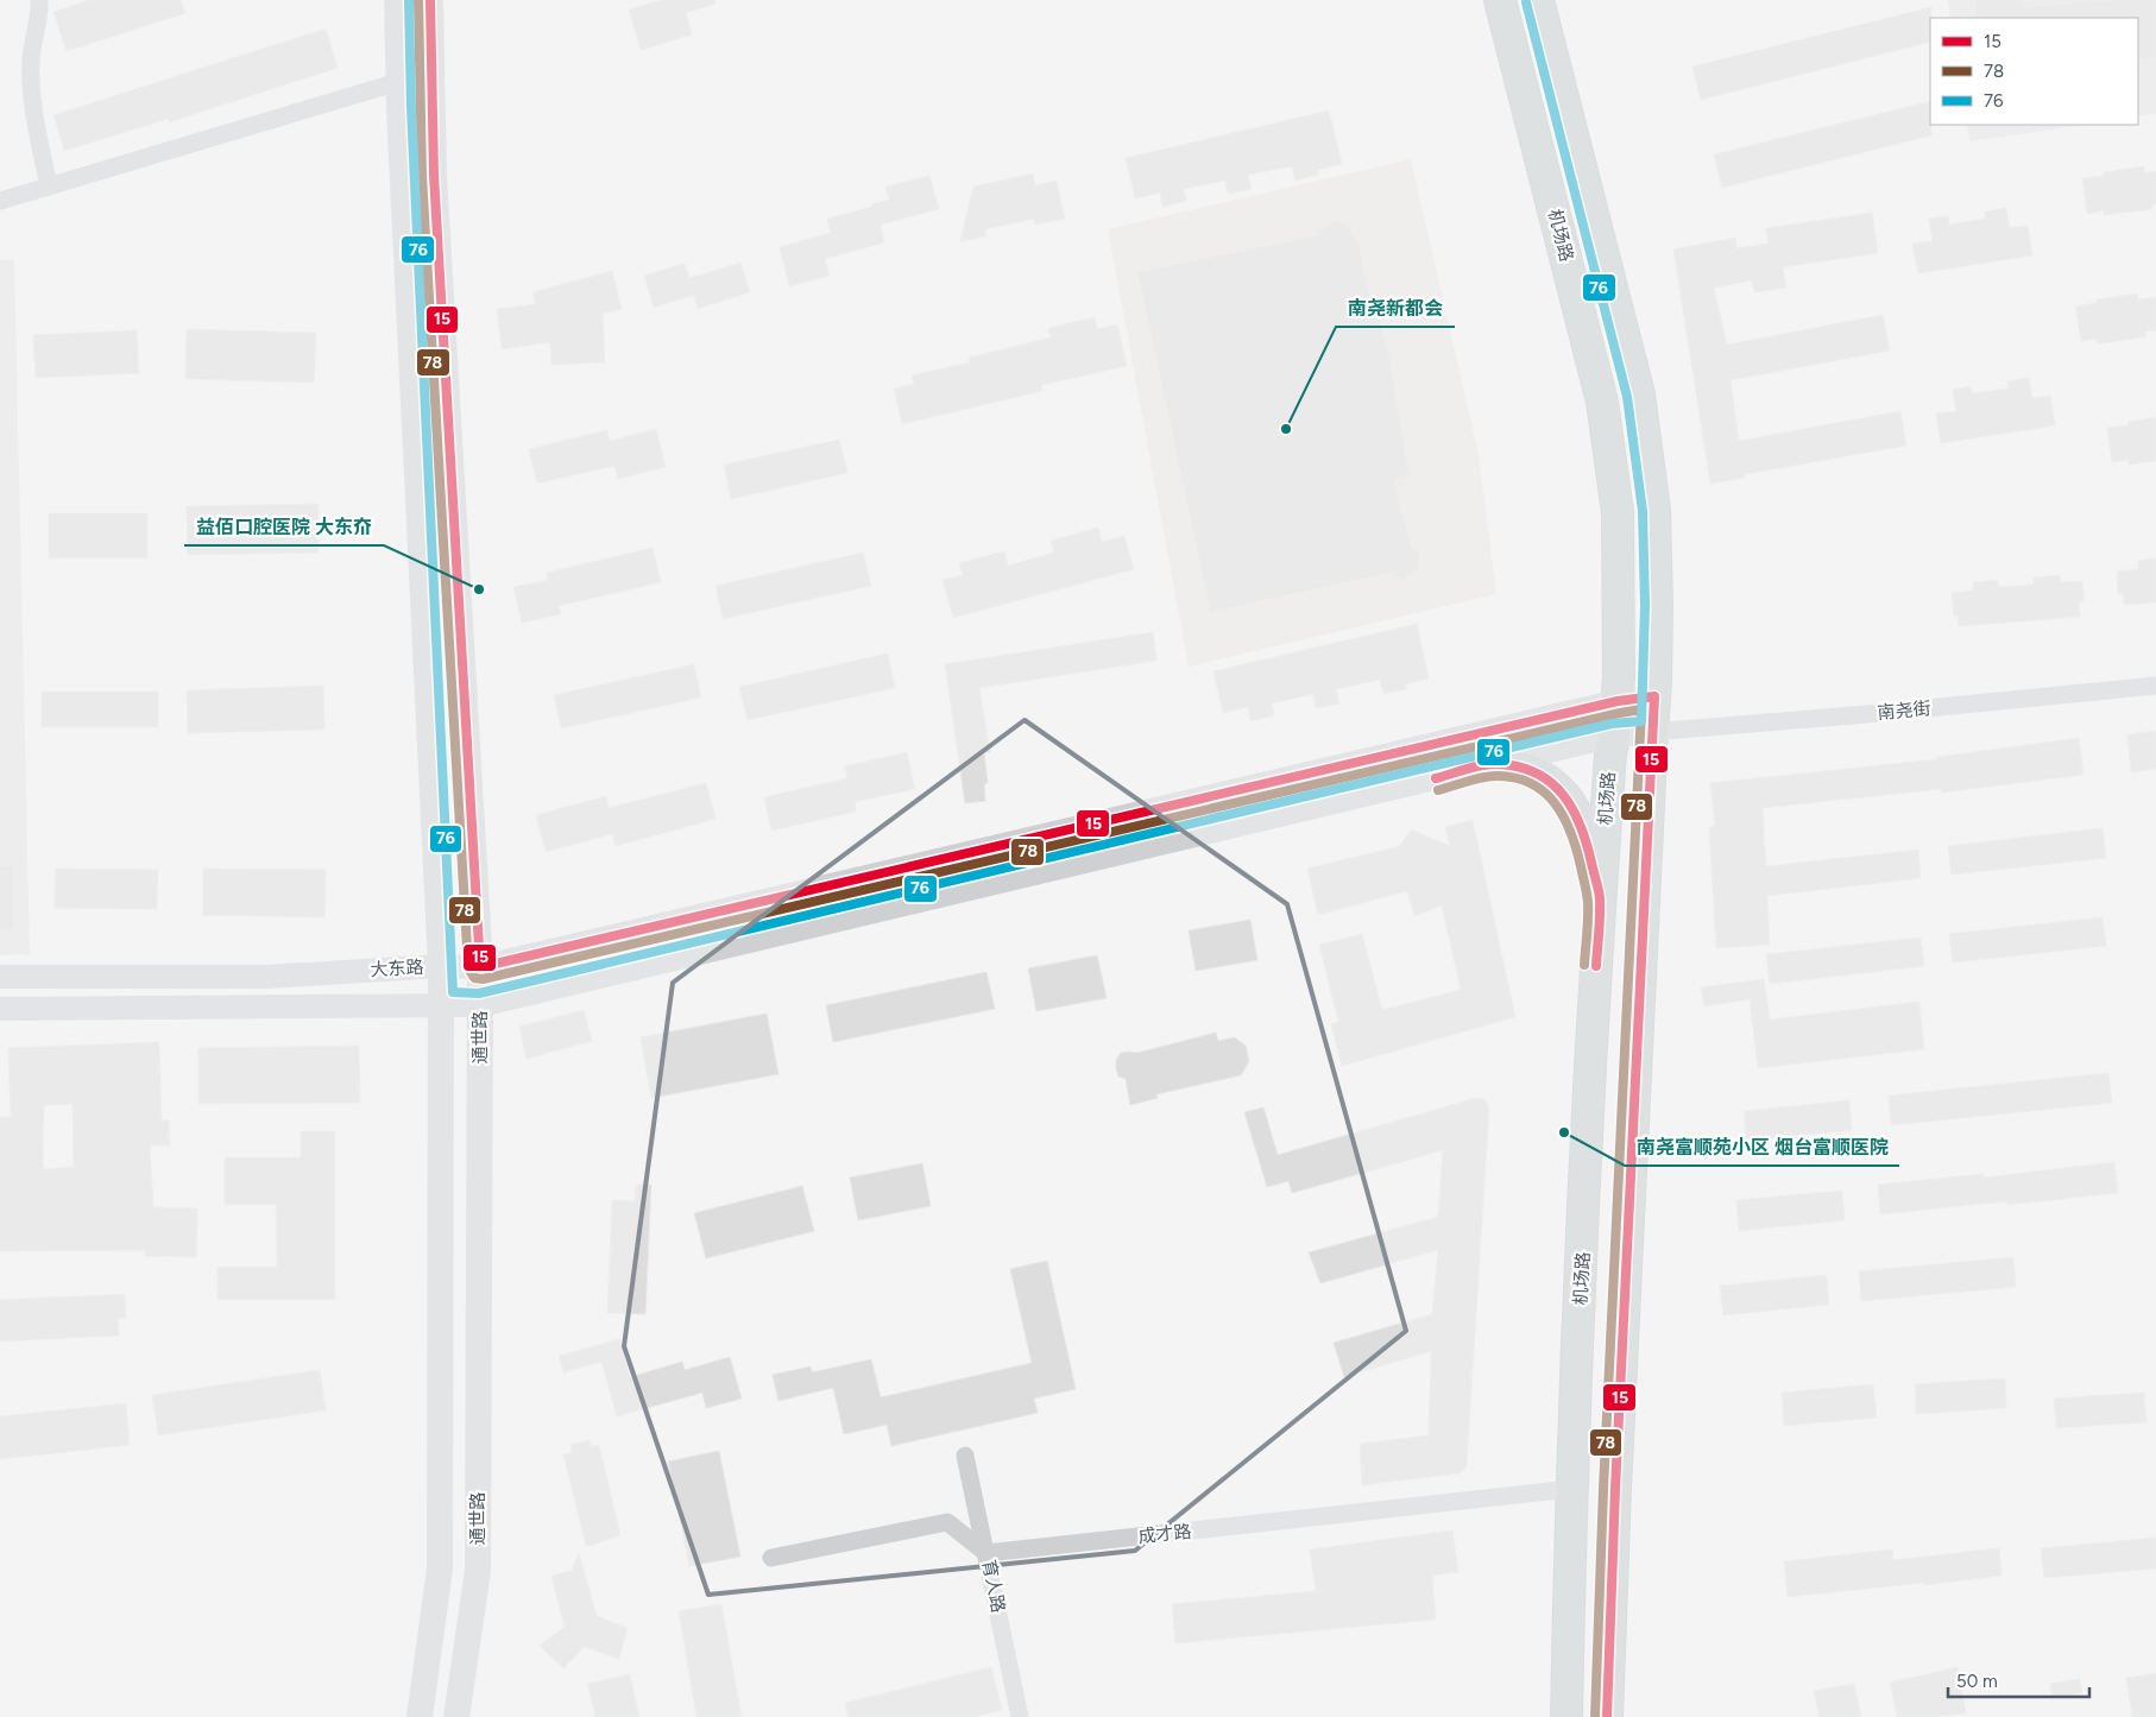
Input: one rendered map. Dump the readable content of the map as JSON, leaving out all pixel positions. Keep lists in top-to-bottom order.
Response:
{
  "streets": {
    "highway": ["机场路"],
    "main road": ["通世路"],
    "street": [
      "南尧街",
      "大东路",
      "成才路",
      "育人路"
    ]
  },
  "crossings": [
    ["机场路", "南尧街"],
    ["机场路", "大东路"],
    ["机场路", "成才路"],
    ["南尧街", "大东路"],
    ["大东路", "通世路"],
    ["成才路", "育人路"]
  ],
  "places": ["南尧新都会", "益佰口腔医院 大东夼", "南尧富顺苑小区 烟台富顺医院"],
  "lines": ["transit line 15", "transit line 78", "transit line 76"],
  "legend": ["15", "78", "76"],
  "scale_bar": "50 m"
}
